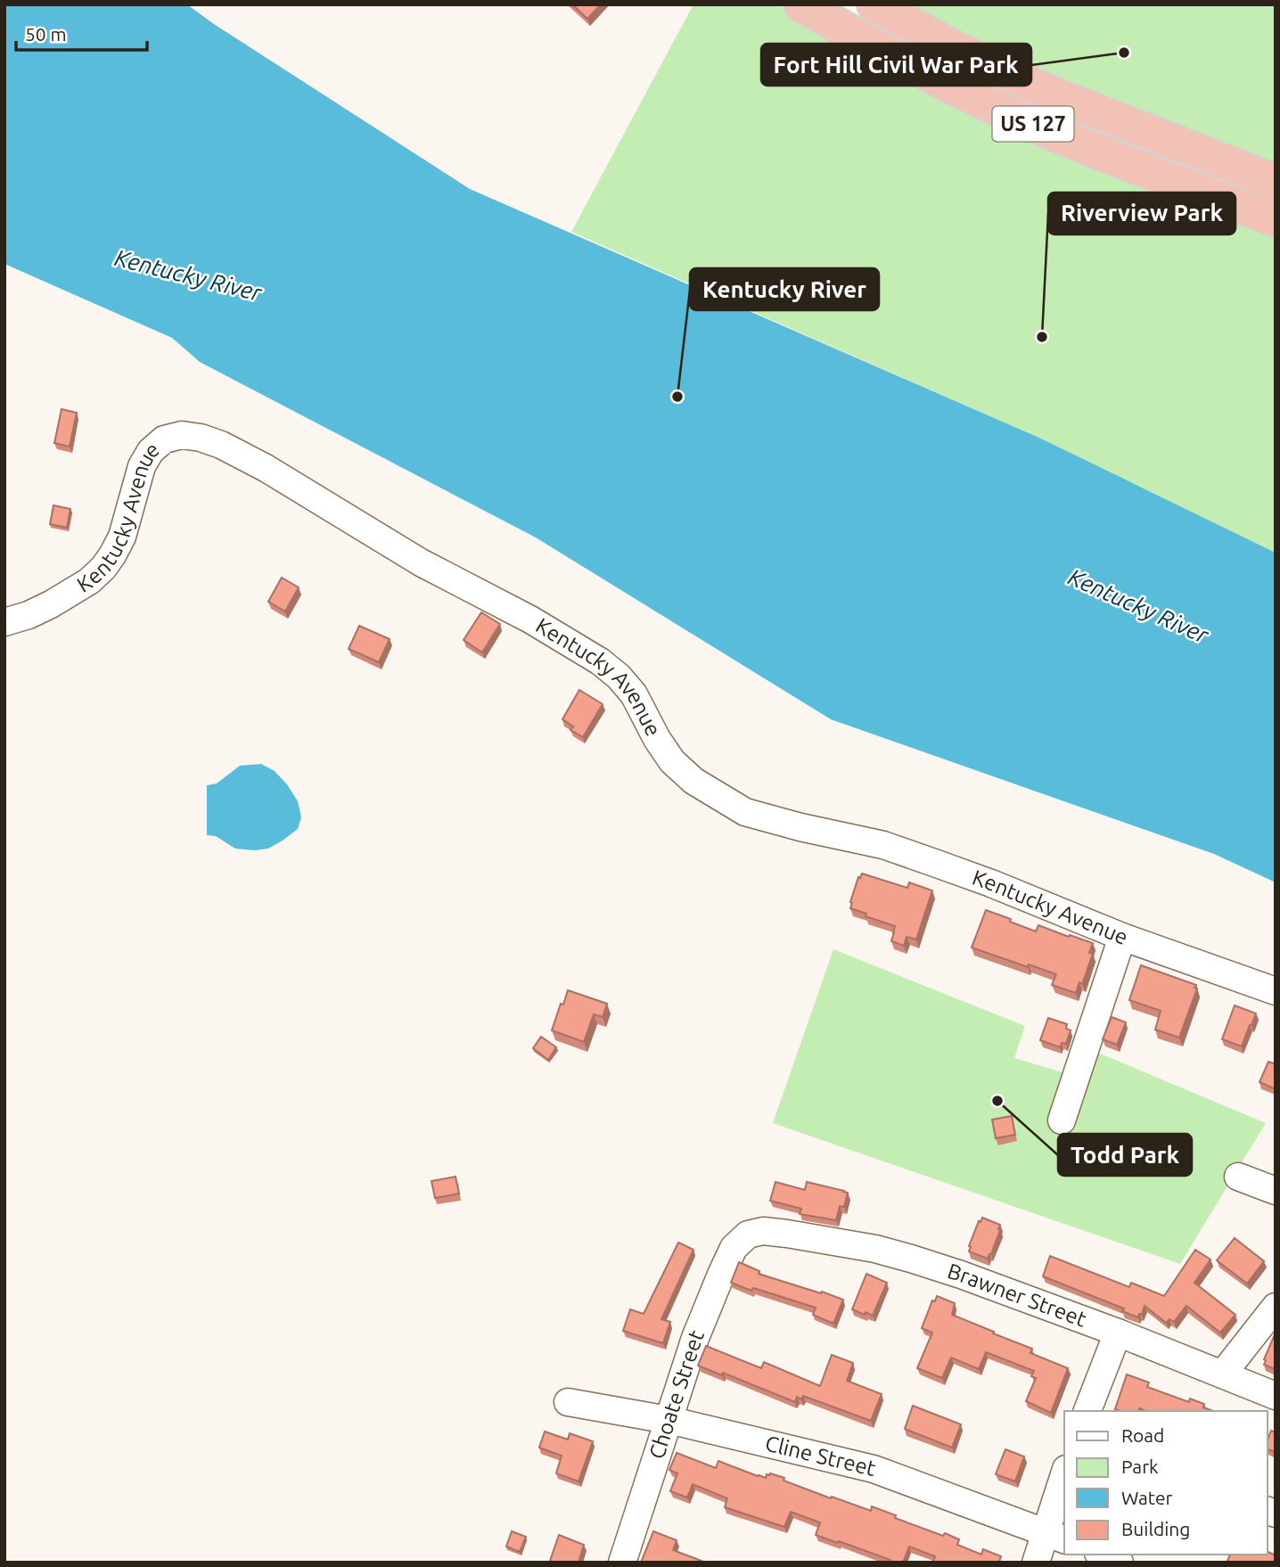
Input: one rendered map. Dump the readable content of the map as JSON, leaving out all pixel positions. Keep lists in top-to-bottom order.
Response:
{
  "streets": {
    "highway": ["US 127"],
    "street": [
      "Kentucky Avenue",
      "Brawner Street",
      "Choate Street",
      "Cline Street"
    ]
  },
  "crossings": [
    ["Brawner Street", "Choate Street"],
    ["Choate Street", "Cline Street"]
  ],
  "water": ["Kentucky River"],
  "places": [
    "Fort Hill Civil War Park",
    "Riverview Park",
    "Kentucky River",
    "Todd Park"
  ],
  "legend": [
    "Road",
    "Park",
    "Water",
    "Building"
  ],
  "scale_bar": "50 m"
}
